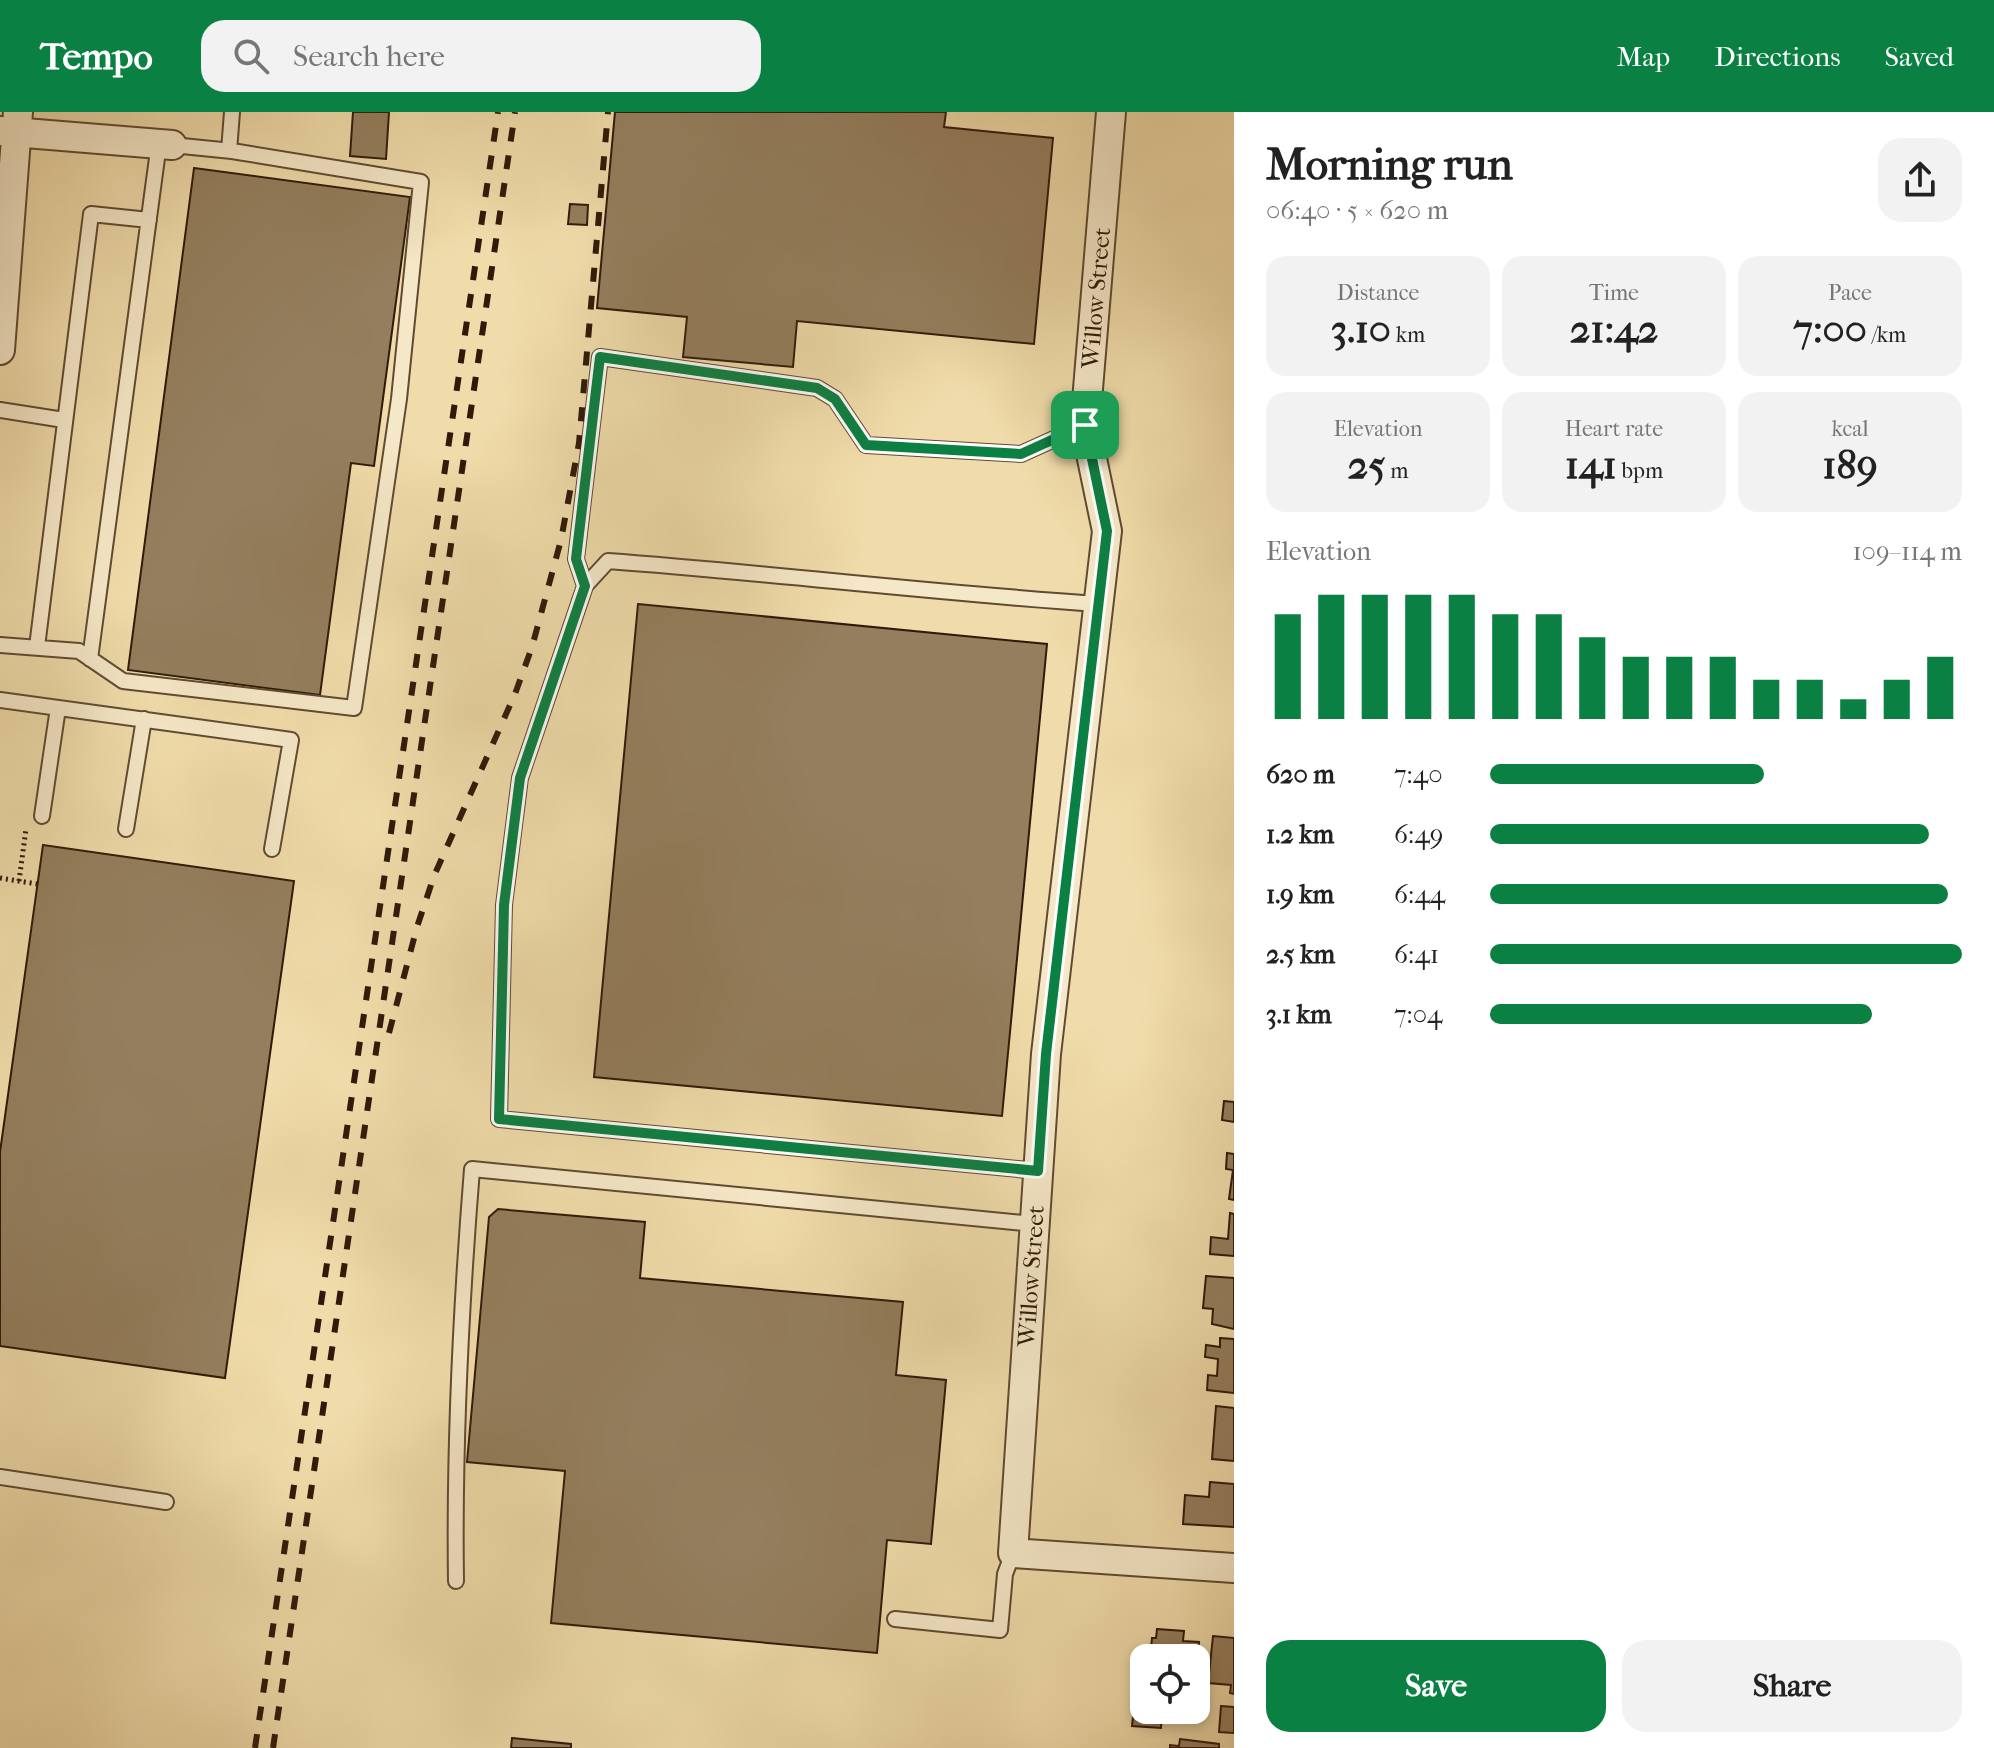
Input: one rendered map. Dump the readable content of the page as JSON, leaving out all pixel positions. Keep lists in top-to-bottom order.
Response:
{
  "streets": {
    "street": ["Willow Street"]
  },
  "page": {
    "header": "Tempo",
    "search": "Search here",
    "nav": ["Map", "Directions", "Saved"],
    "heading": ["Morning run", "06:40 · 5 × 620 m"],
    "stats": [
      ["Distance", "3.10 km"],
      ["Time", "21:42"],
      ["Pace", "7:00 /km"],
      ["Elevation", "25 m"],
      ["Heart rate", "141 bpm"],
      ["kcal", "189"]
    ],
    "chart": ["Elevation", "109–114 m"],
    "list": [
      {
        "name": "620 m",
        "note": "7:40"
      },
      {
        "name": "1.2 km",
        "note": "6:49"
      },
      {
        "name": "1.9 km",
        "note": "6:44"
      },
      {
        "name": "2.5 km",
        "note": "6:41"
      },
      {
        "name": "3.1 km",
        "note": "7:04"
      }
    ],
    "buttons": ["Save", "Share"]
  }
}
